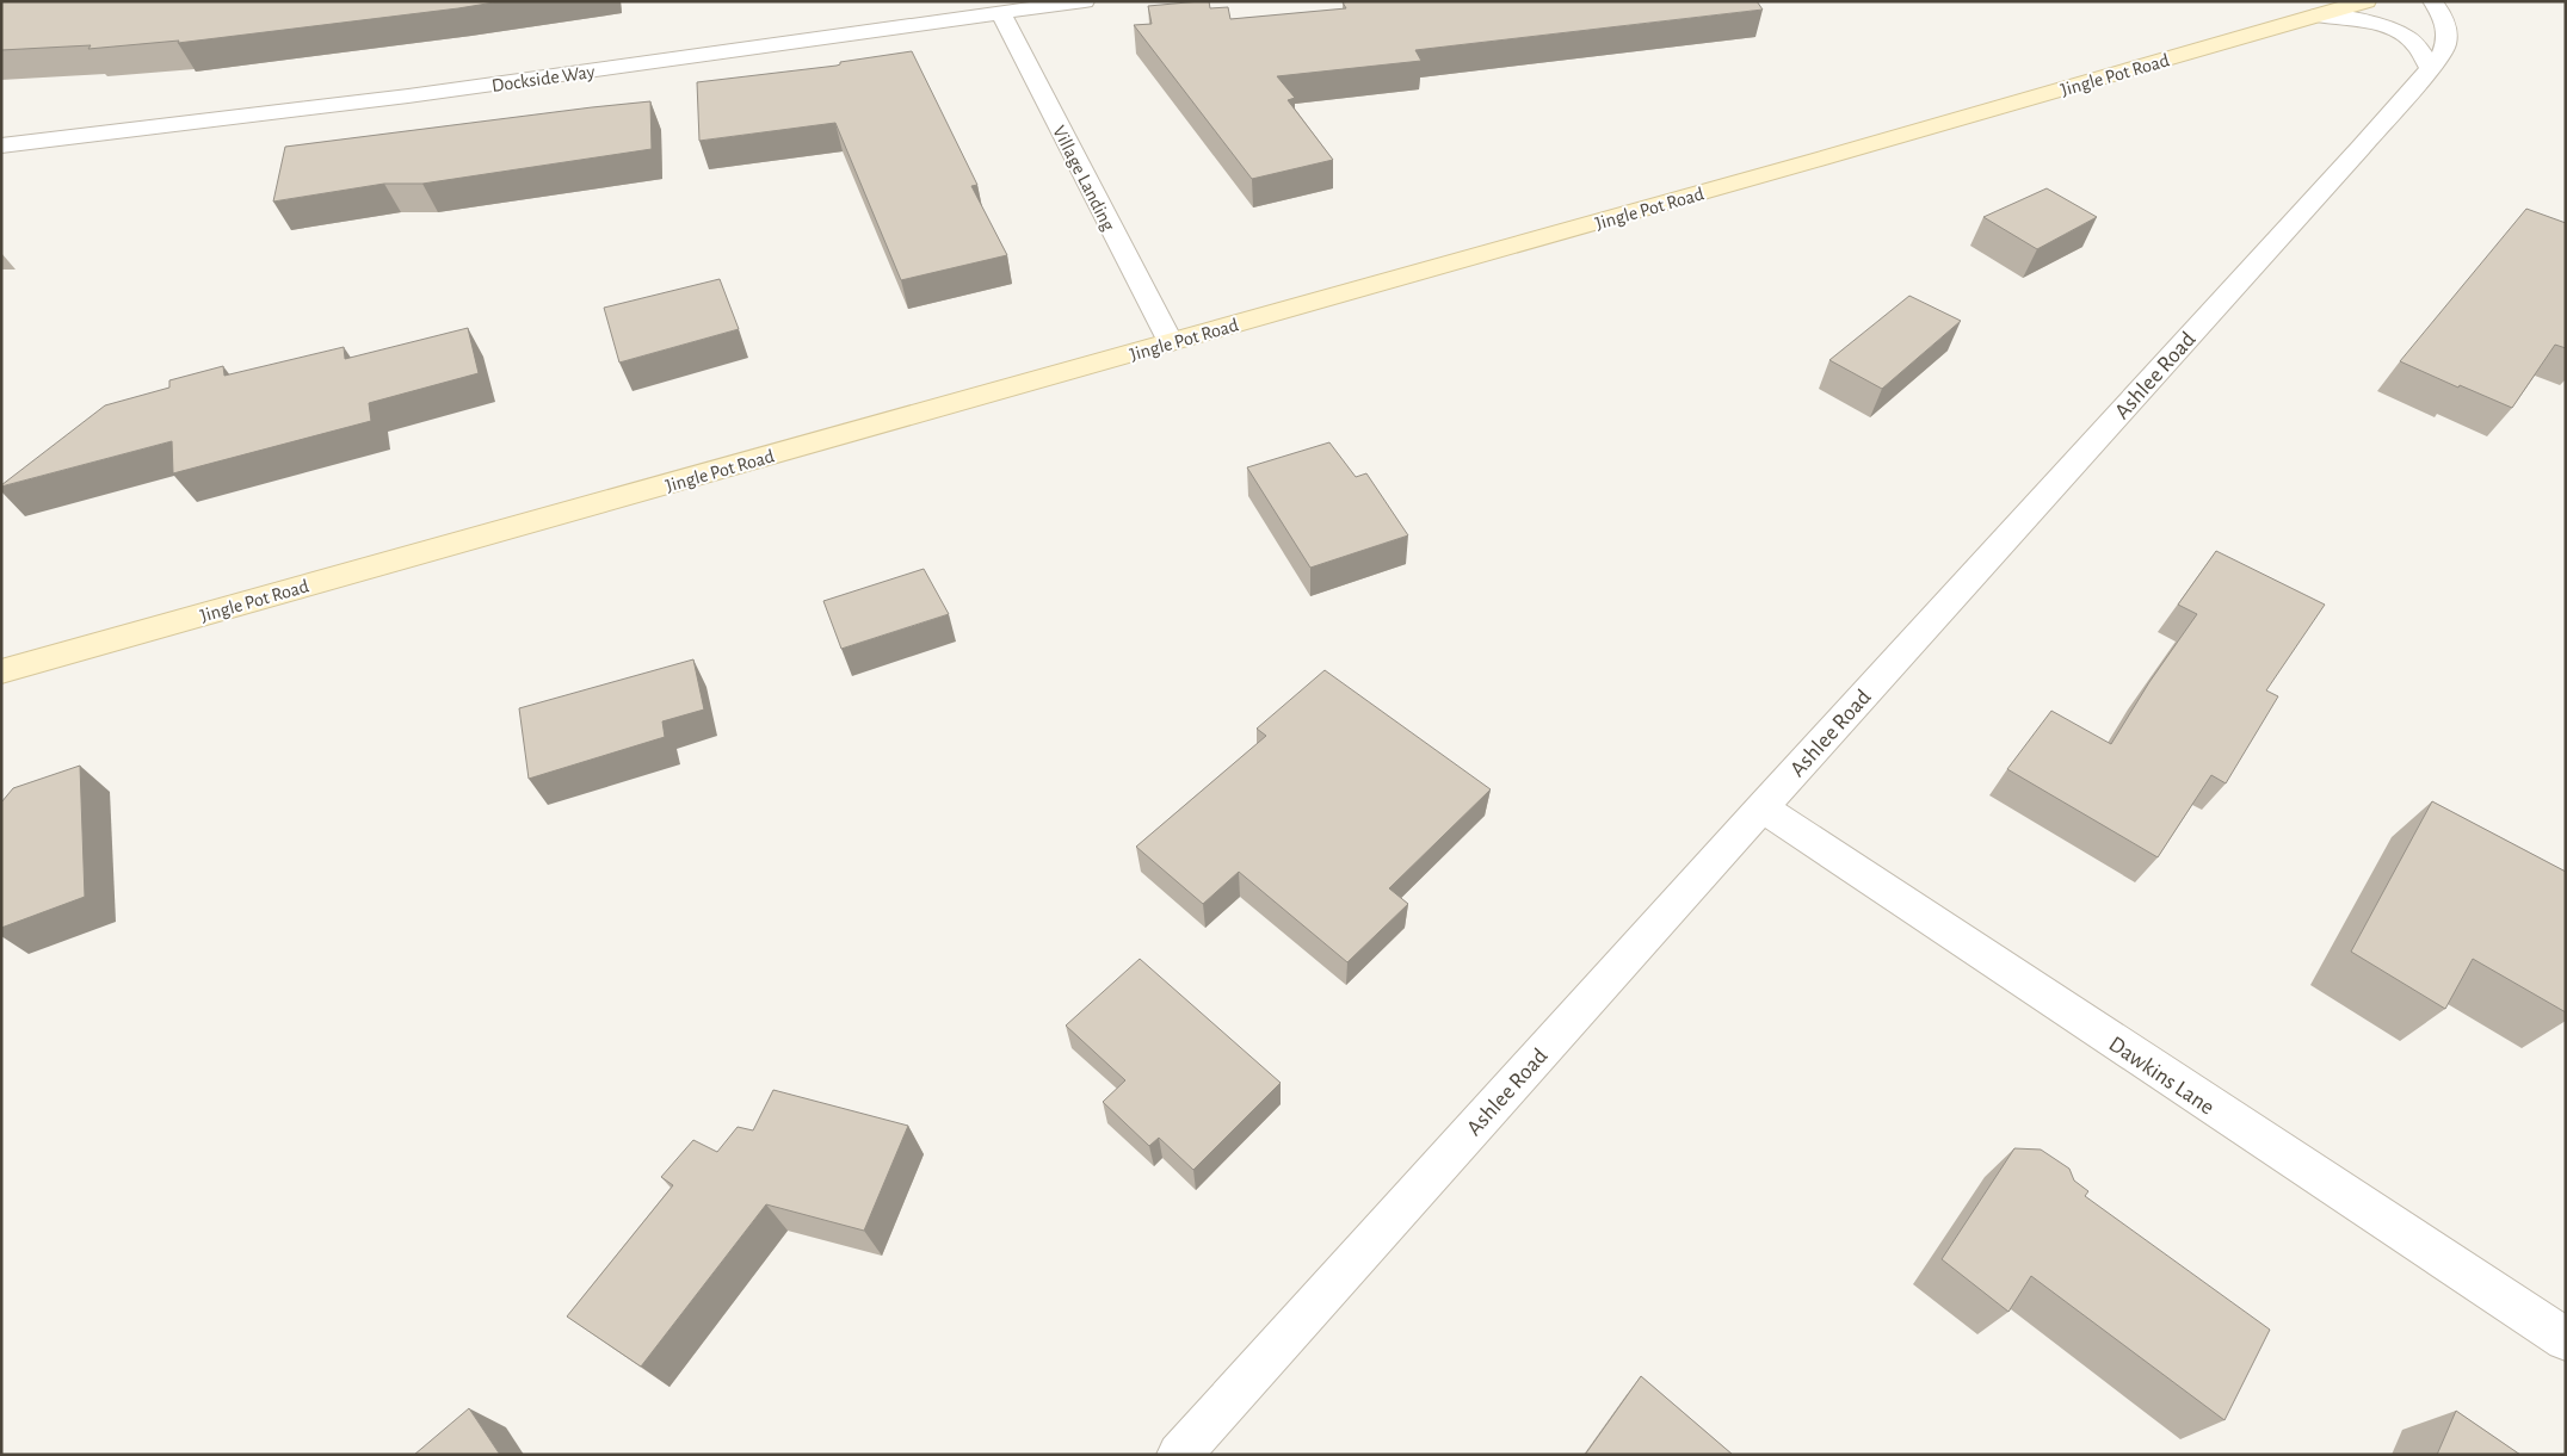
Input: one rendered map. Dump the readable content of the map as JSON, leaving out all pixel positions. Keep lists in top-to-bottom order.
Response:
{
  "streets": {
    "street": [
      "Jingle Pot Road",
      "Dockside Way",
      "Village Landing",
      "Ashlee Road",
      "Dawkins Lane"
    ]
  },
  "crossings": [
    ["Jingle Pot Road", "Village Landing"],
    ["Dockside Way", "Village Landing"],
    ["Ashlee Road", "Dawkins Lane"]
  ]
}
